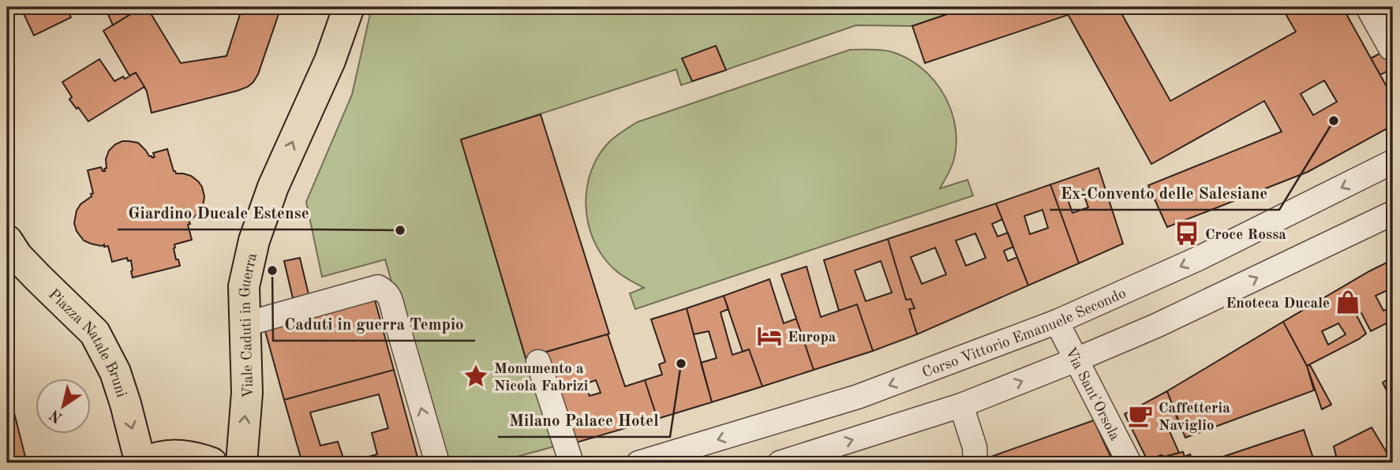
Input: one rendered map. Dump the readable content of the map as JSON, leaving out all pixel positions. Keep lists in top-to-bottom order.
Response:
{
  "streets": {
    "main road": ["Viale Caduti in Guerra", "Piazza Natale Bruni"],
    "street": ["Corso Vittorio Emanuele Secondo", "Via Sant'Orsola"]
  },
  "crossings": [
    ["Corso Vittorio Emanuele Secondo", "Via Sant'Orsola"]
  ],
  "one_way": ["Viale Caduti in Guerra", "Piazza Natale Bruni"],
  "places": {
    "other": [
      "Ex-Convento delle Salesiane",
      "Giardino Ducale Estense",
      "Caduti in guerra Tempio",
      "Milano Palace Hotel"
    ],
    "bus stop": ["Croce Rossa"],
    "shop": ["Enoteca Ducale"],
    "hotel": ["Europa"],
    "place": ["Monumento a Nicola Fabrizi"],
    "cafe": ["Caffetteria Naviglio"]
  },
  "north": "bottom left"
}
